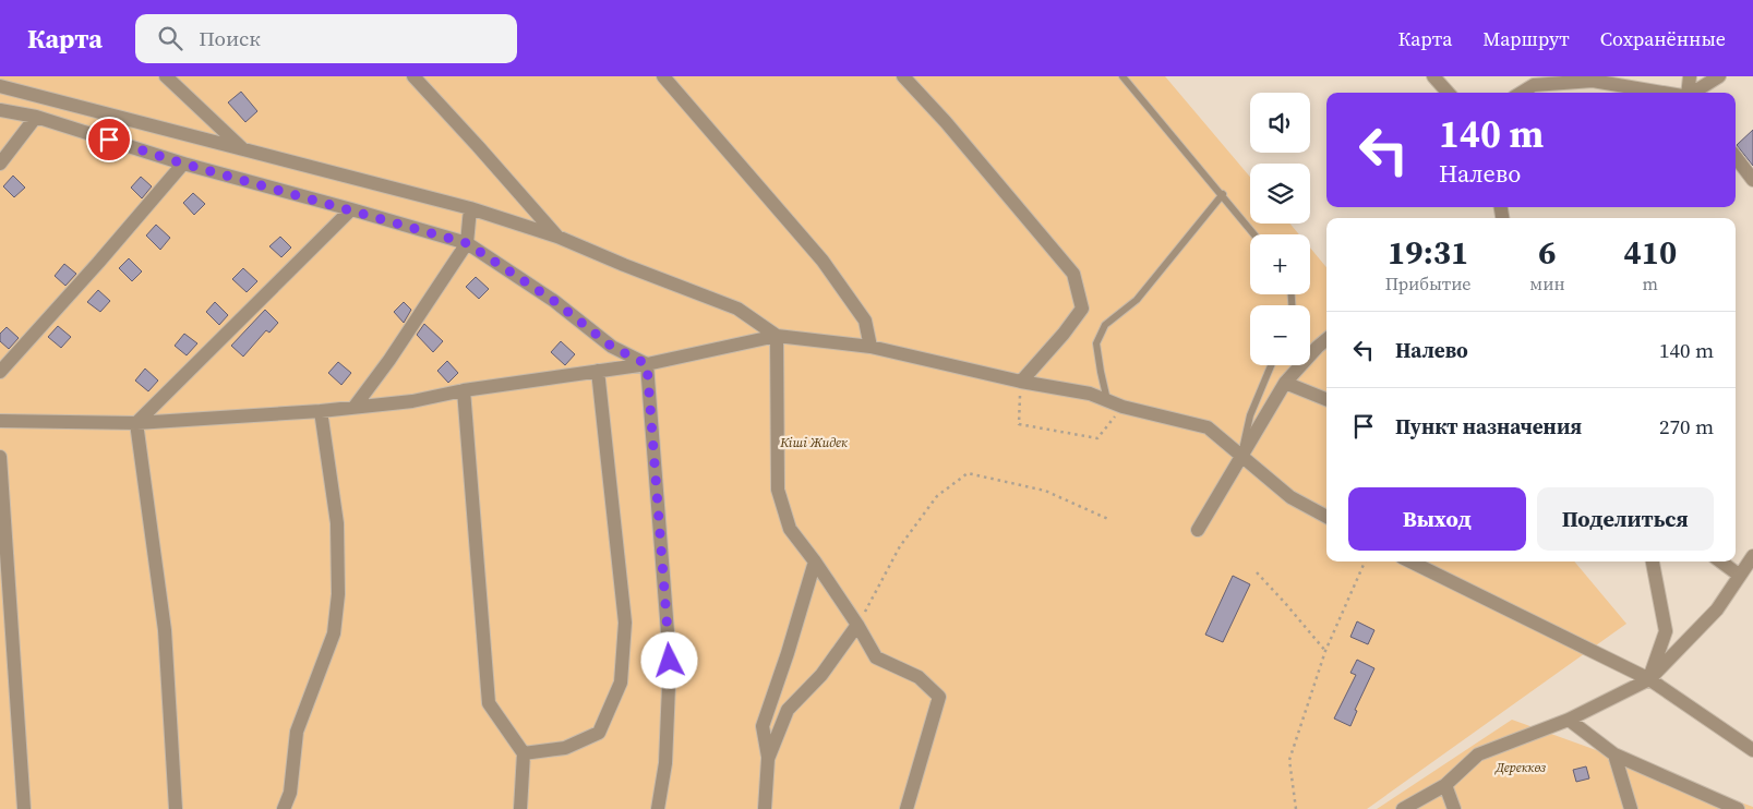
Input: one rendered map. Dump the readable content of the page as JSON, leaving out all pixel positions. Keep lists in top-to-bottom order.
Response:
{
  "parks": ["Кіші Жидек", "Дереккөз"],
  "page": {
    "header": "Карта",
    "search": "Поиск",
    "nav": ["Карта", "Маршрут", "Сохранённые"],
    "map_buttons": ["+", "−"],
    "turn": ["140 m", "Налево"],
    "eta": [
      "19:31",
      "Прибытие",
      "6",
      "мин",
      "410",
      "m"
    ],
    "list": [
      {
        "name": "Налево",
        "value": "140 m"
      },
      {
        "name": "Пункт назначения",
        "value": "270 m"
      }
    ],
    "buttons": ["Выход", "Поделиться"]
  }
}
